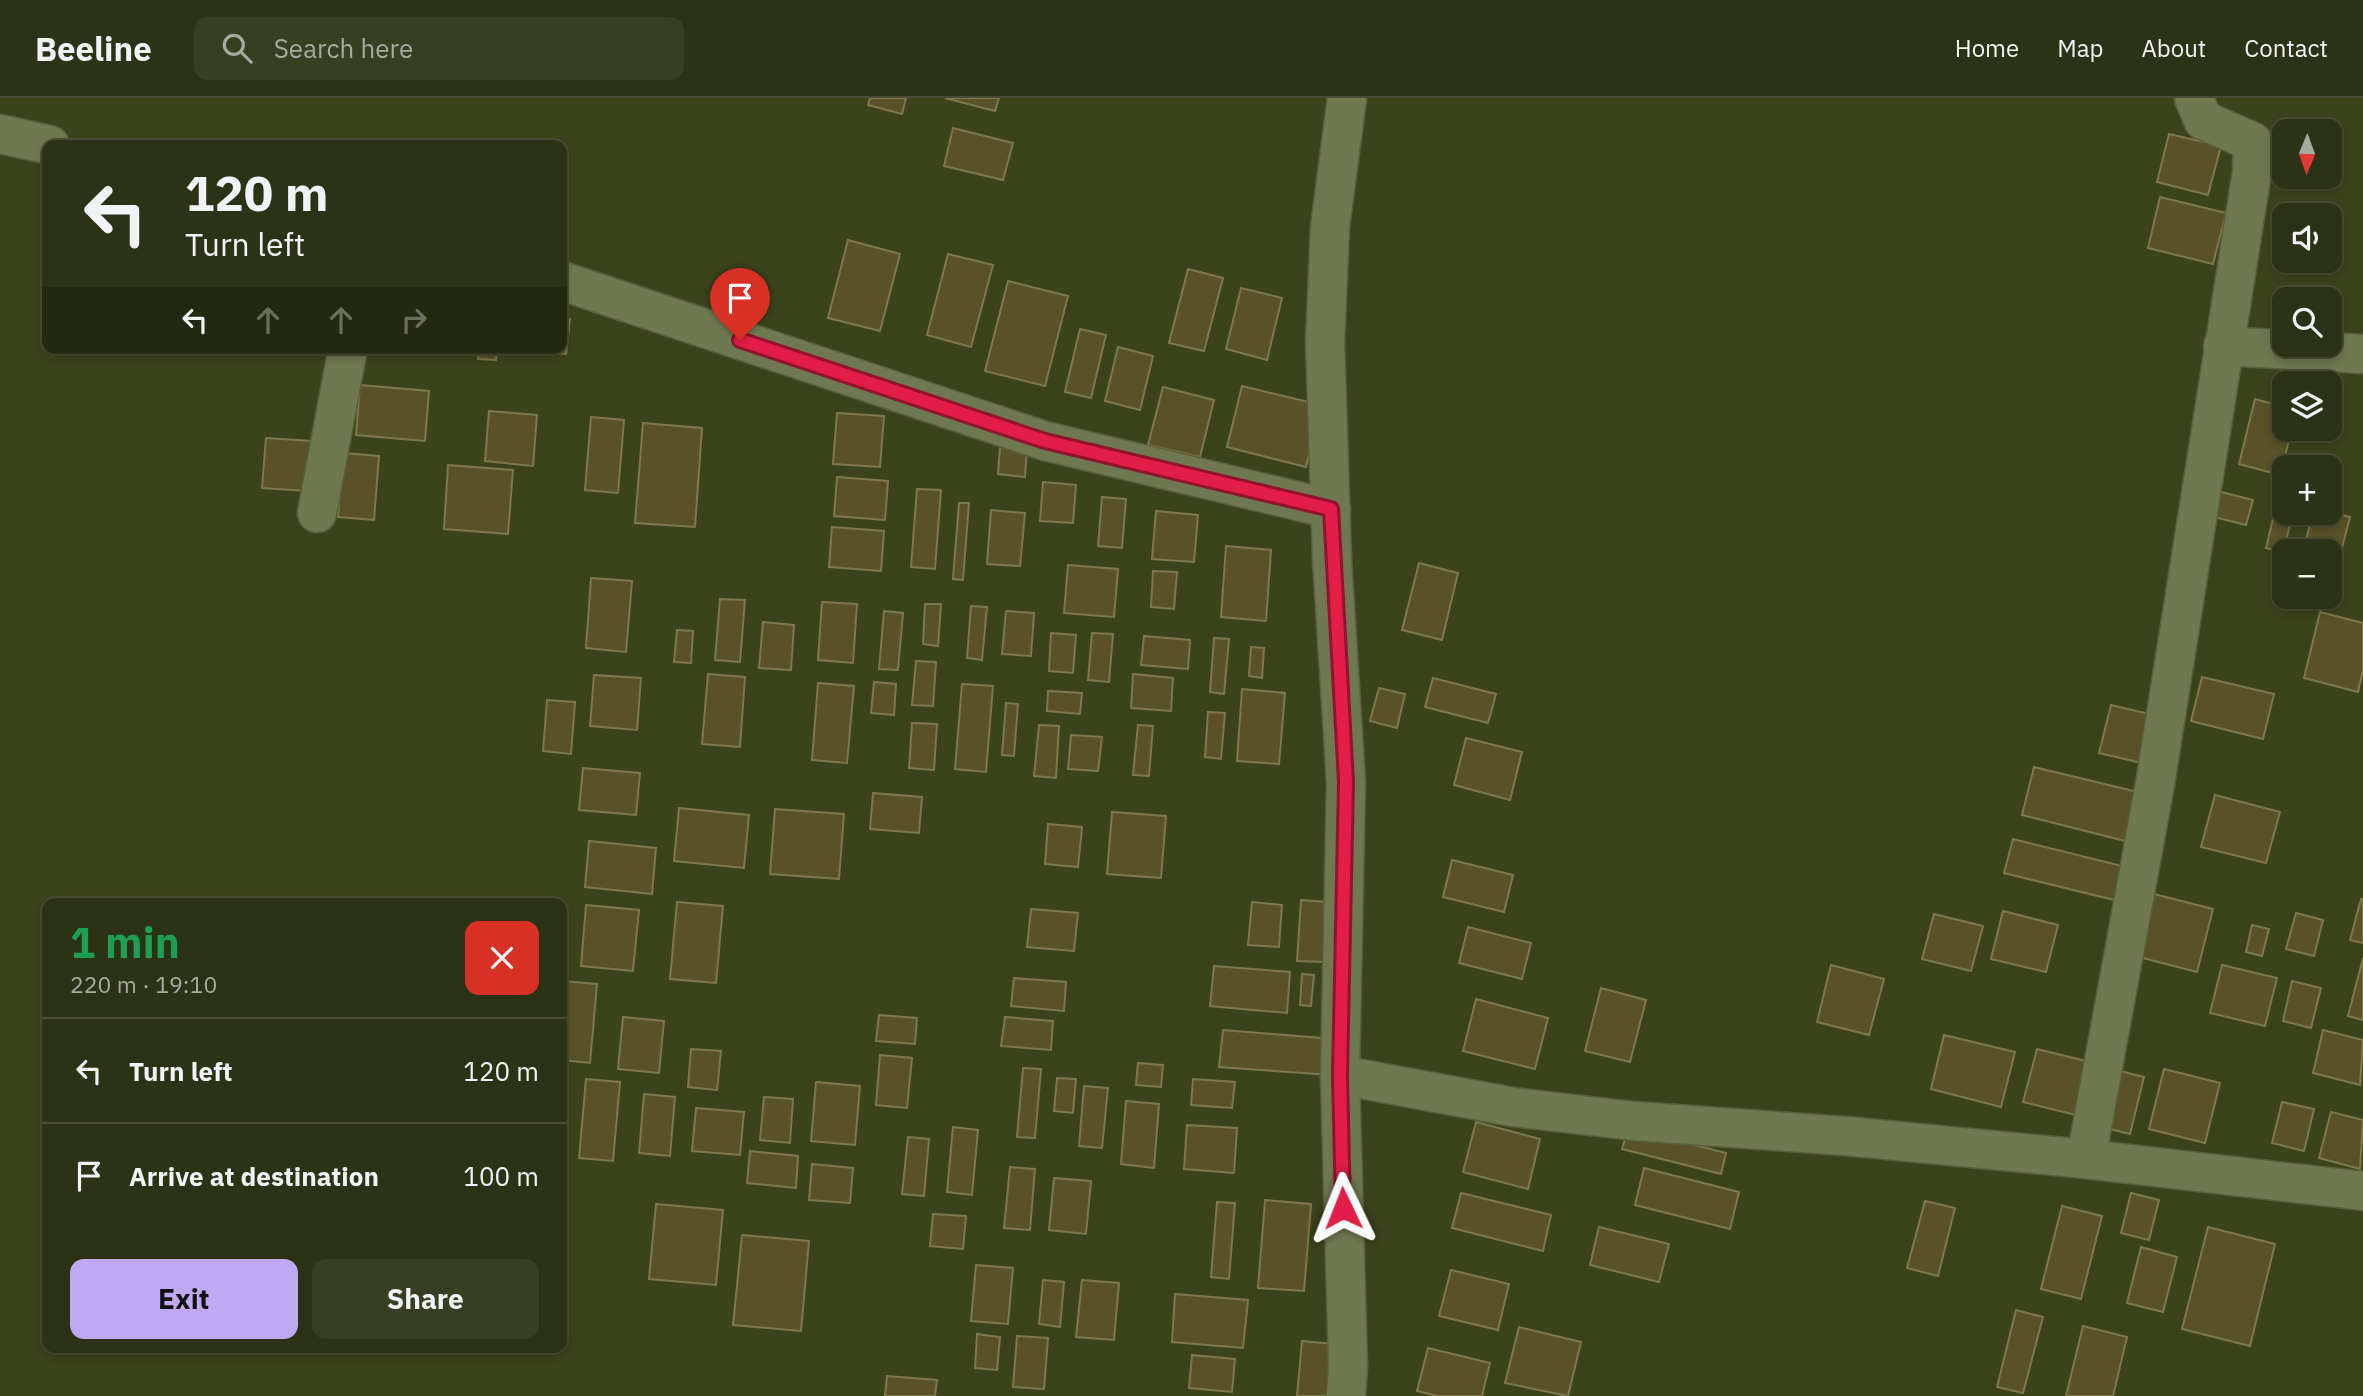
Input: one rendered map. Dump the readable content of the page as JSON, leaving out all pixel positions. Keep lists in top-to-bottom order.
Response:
{
  "north": "bottom",
  "page": {
    "header": "Beeline",
    "search": "Search here",
    "nav": [
      "Home",
      "Map",
      "About",
      "Contact"
    ],
    "map_buttons": ["+", "−"],
    "turn": ["120 m", "Turn left"],
    "heading": ["1 min", "220 m · 19:10"],
    "list": [
      {
        "name": "Turn left",
        "value": "120 m"
      },
      {
        "name": "Arrive at destination",
        "value": "100 m"
      }
    ],
    "buttons": ["Exit", "Share"]
  }
}
